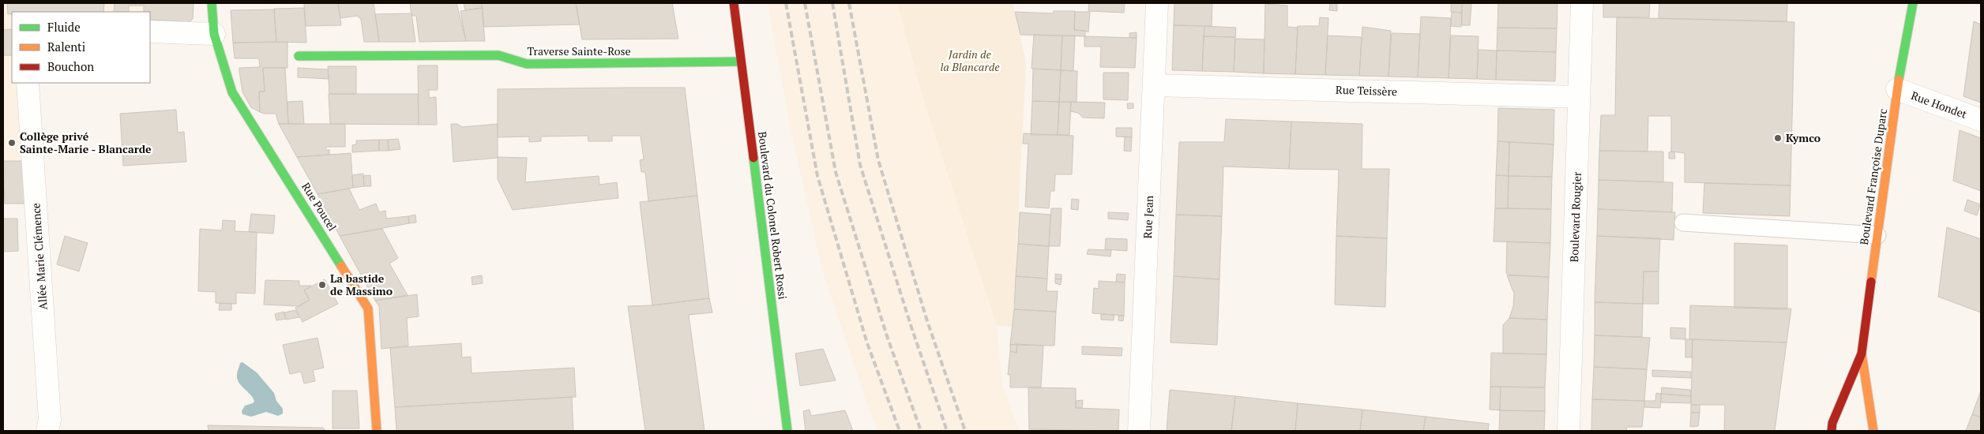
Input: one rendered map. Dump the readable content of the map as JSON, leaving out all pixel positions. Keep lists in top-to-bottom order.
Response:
{
  "streets": {
    "street": [
      "Traverse Sainte-Rose",
      "Rue Teissère",
      "Rue Hondet",
      "Boulevard Françoise Duparc",
      "Rue Poucel",
      "Boulevard du Colonel Robert Rossi",
      "Rue Jean",
      "Boulevard Rougier",
      "Allée Marie Clémence"
    ]
  },
  "crossings": [
    ["Traverse Sainte-Rose", "Boulevard du Colonel Robert Rossi"],
    ["Rue Teissère", "Rue Jean"],
    ["Rue Teissère", "Boulevard Rougier"],
    ["Rue Hondet", "Boulevard Françoise Duparc"]
  ],
  "parks": ["Jardin de la Blancarde"],
  "places": ["Kymco", "Collège privé Sainte-Marie - Blancarde", "La bastide de Massimo"],
  "legend": ["Fluide", "Ralenti", "Bouchon"]
}
